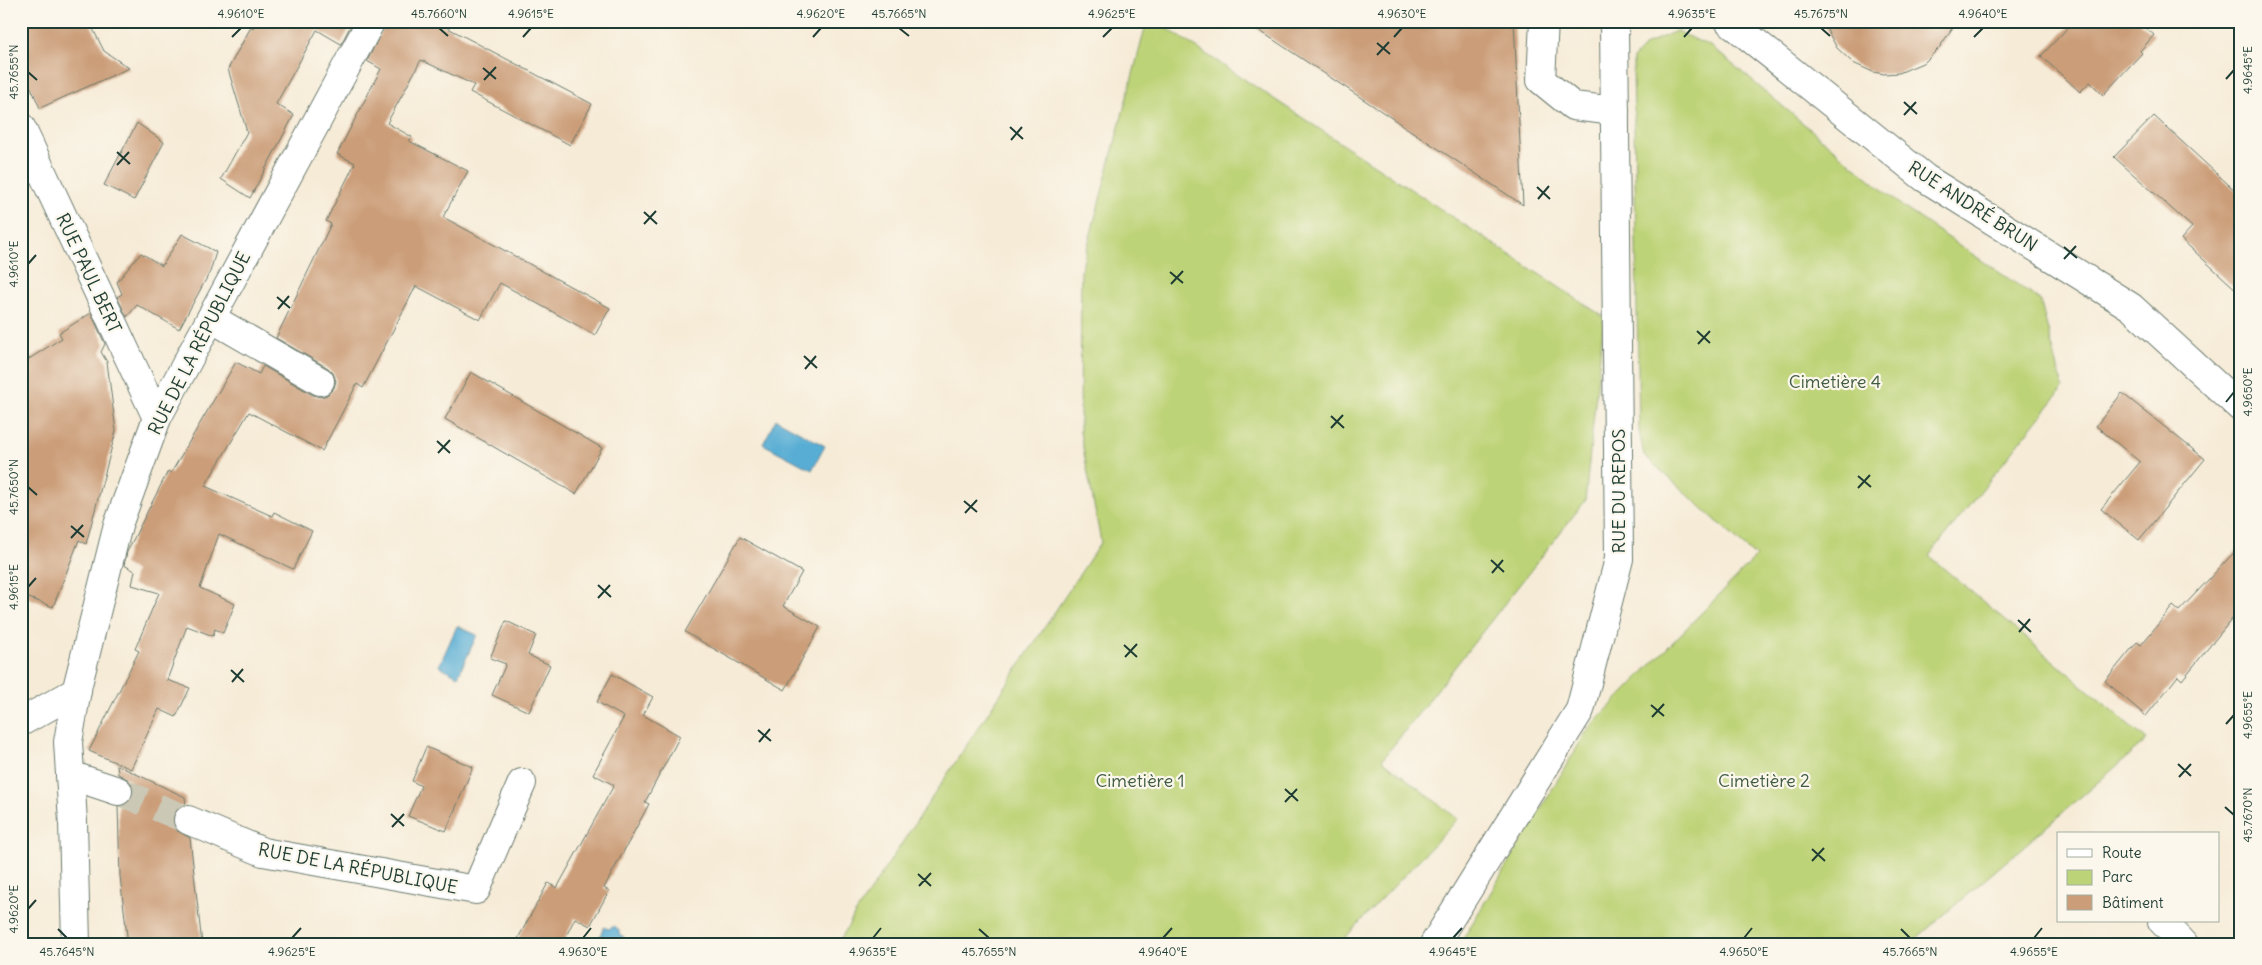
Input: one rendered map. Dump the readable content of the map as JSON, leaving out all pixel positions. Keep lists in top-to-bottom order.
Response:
{
  "streets": {
    "street": [
      "RUE ANDRÉ BRUN",
      "RUE PAUL BERT",
      "RUE DE LA RÉPUBLIQUE",
      "RUE DU REPOS"
    ]
  },
  "crossings": [
    ["RUE PAUL BERT", "RUE DE LA RÉPUBLIQUE"]
  ],
  "parks": ["Cimetière 4", "Cimetière 1", "Cimetière 2"],
  "legend": ["Route", "Parc", "Bâtiment"],
  "coordinates": [
    "4.9610°E",
    "45.7660°N",
    "4.9615°E",
    "4.9620°E",
    "45.7665°N",
    "4.9625°E",
    "4.9630°E",
    "4.9635°E",
    "45.7675°N",
    "4.9640°E",
    "4.9645°E",
    "45.7655°N",
    "4.9650°E",
    "45.7650°N",
    "4.9655°E",
    "45.7670°N",
    "45.7645°N"
  ]
}
